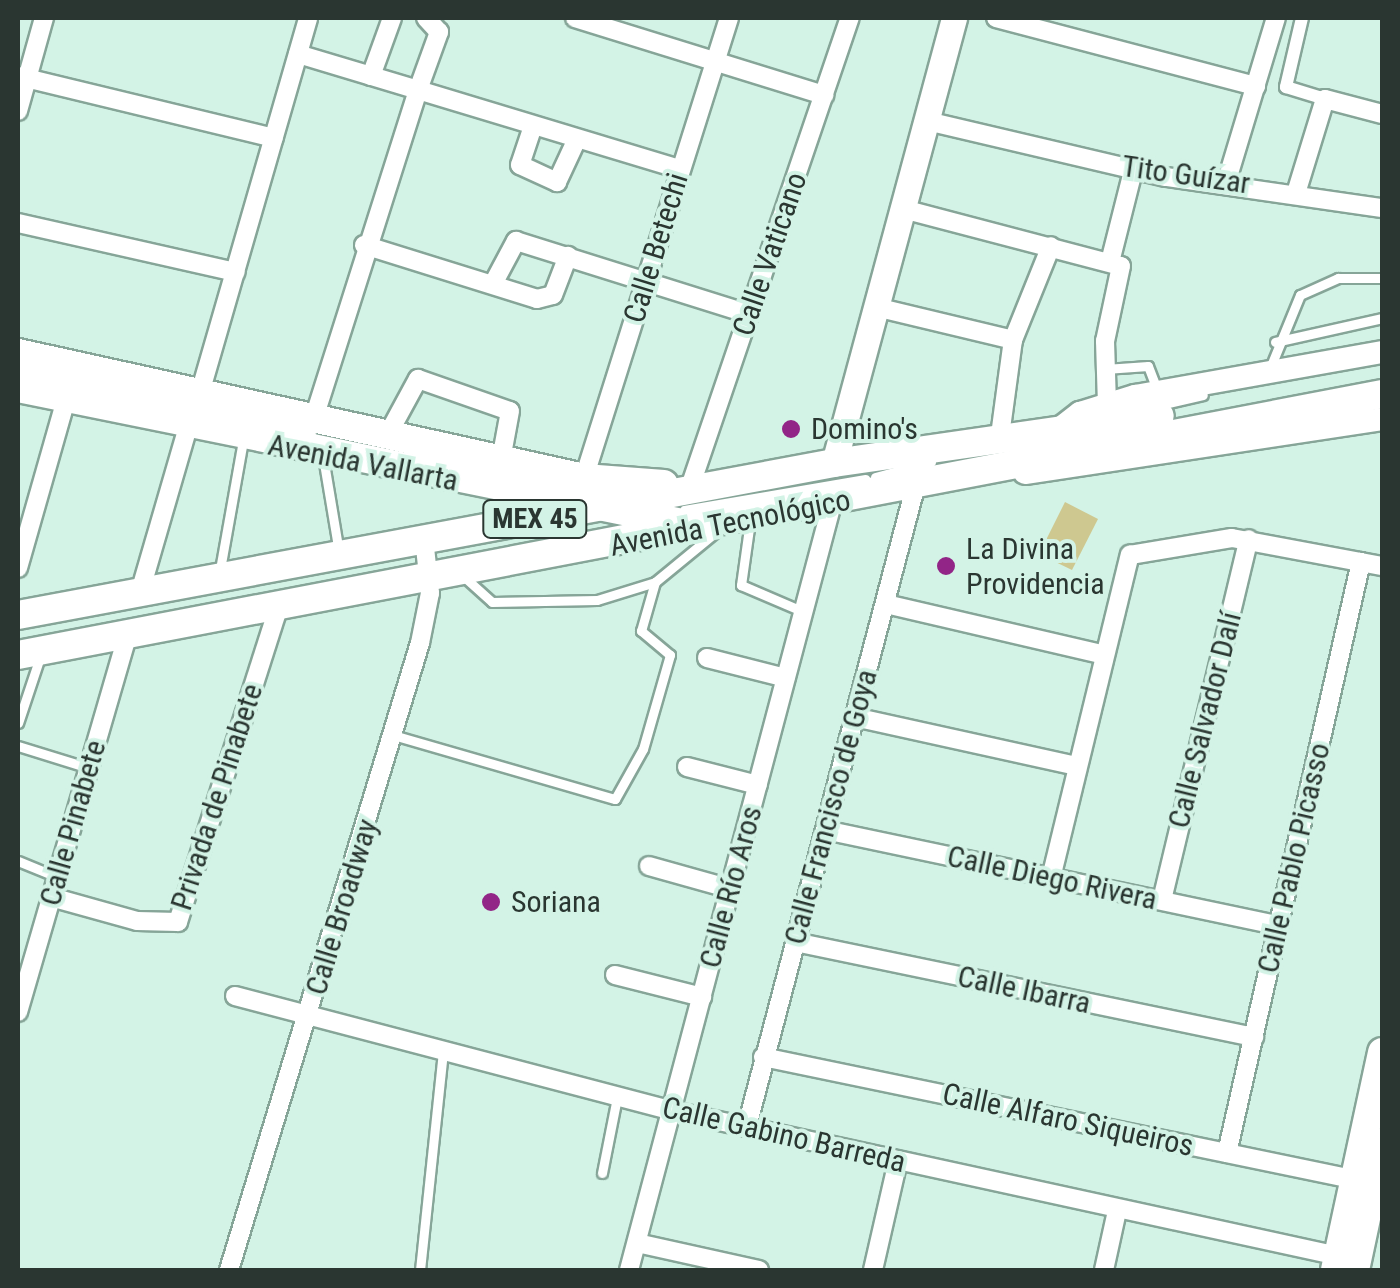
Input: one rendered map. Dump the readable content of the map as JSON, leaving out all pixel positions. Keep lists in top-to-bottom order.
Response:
{
  "streets": {
    "main road": ["Avenida Vallarta", "MEX 45", "Avenida Tecnológico"],
    "street": [
      "Tito Guízar",
      "Calle Betechi",
      "Calle Vaticano",
      "Calle Salvador Dalí",
      "Privada de Pinabete",
      "Calle Francisco de Goya",
      "Calle Pinabete",
      "Calle Pablo Picasso",
      "Calle Diego Rivera",
      "Calle Río Aros",
      "Calle Broadway",
      "Calle Ibarra",
      "Calle Alfaro Siqueiros",
      "Calle Gabino Barreda"
    ]
  },
  "crossings": [
    ["Calle Betechi", "Avenida Vallarta"],
    ["Calle Vaticano", "Avenida Vallarta"],
    ["Calle Vaticano", "Avenida Tecnológico"],
    ["Avenida Vallarta", "Avenida Tecnológico"],
    ["Avenida Tecnológico", "Privada de Pinabete"],
    ["Avenida Tecnológico", "Calle Francisco de Goya"],
    ["Avenida Tecnológico", "Calle Pinabete"],
    ["Avenida Tecnológico", "Calle Río Aros"],
    ["Avenida Tecnológico", "Calle Broadway"],
    ["Calle Salvador Dalí", "Calle Diego Rivera"],
    ["Privada de Pinabete", "Calle Pinabete"],
    ["Calle Francisco de Goya", "Calle Diego Rivera"],
    ["Calle Francisco de Goya", "Calle Ibarra"],
    ["Calle Francisco de Goya", "Calle Alfaro Siqueiros"],
    ["Calle Francisco de Goya", "Calle Gabino Barreda"],
    ["Calle Pablo Picasso", "Calle Diego Rivera"],
    ["Calle Pablo Picasso", "Calle Ibarra"],
    ["Calle Pablo Picasso", "Calle Alfaro Siqueiros"],
    ["Calle Río Aros", "Calle Gabino Barreda"],
    ["Calle Broadway", "Calle Gabino Barreda"]
  ],
  "places": ["Domino's", "La Divina Providencia", "Soriana"]
}
